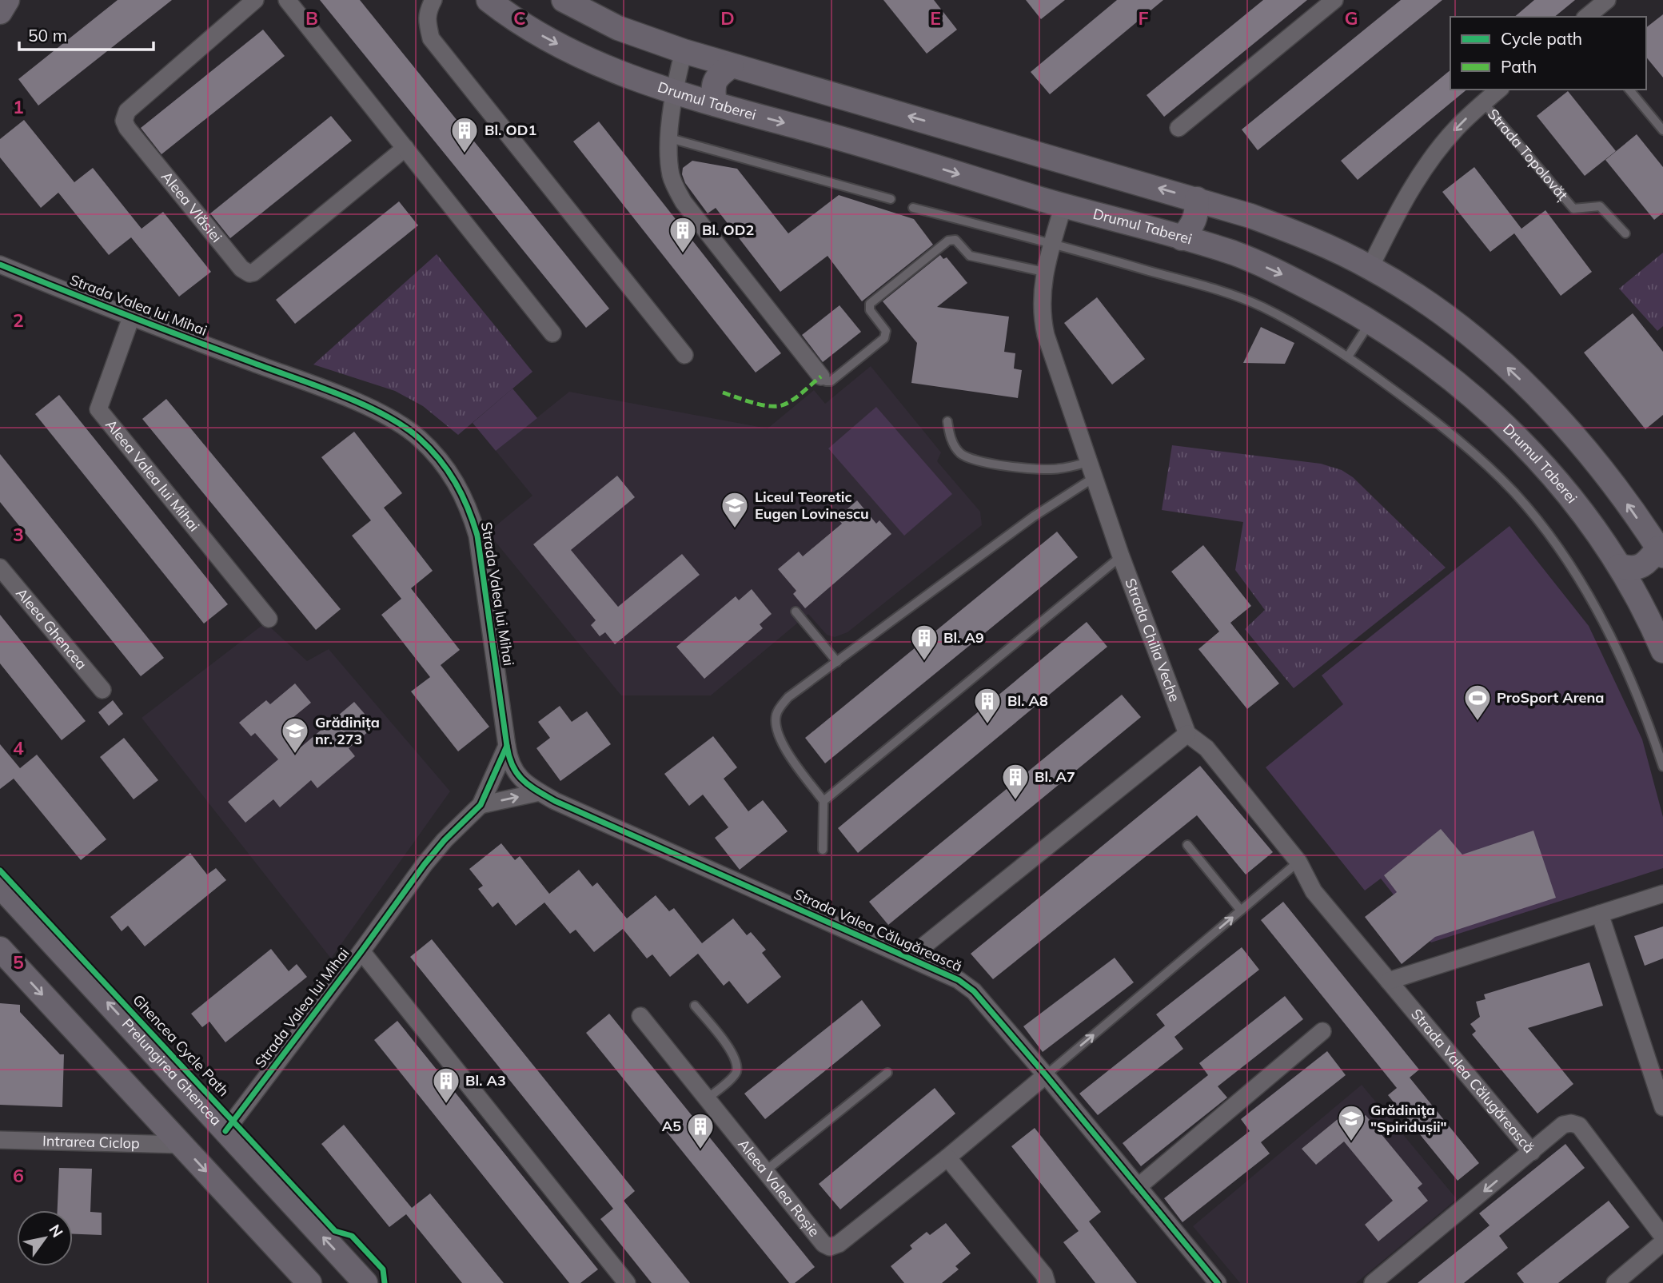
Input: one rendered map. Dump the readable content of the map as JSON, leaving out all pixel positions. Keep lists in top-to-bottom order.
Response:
{
  "streets": {
    "main road": ["Drumul Taberei", "Prelungirea Ghencea"],
    "street": [
      "Strada Topolovăț",
      "Aleea Vlăsiei",
      "Strada Valea lui Mihai",
      "Aleea Valea lui Mihai",
      "Aleea Ghencea",
      "Strada Chilia Veche",
      "Strada Valea Călugărească",
      "Intrarea Ciclop",
      "Aleea Valea Roșie"
    ],
    "cycle path": ["Ghencea Cycle Path"]
  },
  "crossings": [
    ["Drumul Taberei", "Strada Chilia Veche"],
    ["Strada Valea lui Mihai", "Aleea Valea lui Mihai"],
    ["Strada Valea lui Mihai", "Strada Valea Călugărească"],
    ["Strada Valea lui Mihai", "Prelungirea Ghencea"],
    ["Strada Chilia Veche", "Strada Valea Călugărească"],
    ["Strada Valea Călugărească", "Aleea Valea Roșie"]
  ],
  "one_way": ["Strada Topolovăț"],
  "places": {
    "building": [
      "Bl. OD1",
      "Bl. OD2",
      "Bl. A9",
      "Bl. A8",
      "Bl. A7",
      "Bl. A3",
      "A5"
    ],
    "school or university": ["Liceul Teoretic Eugen Lovinescu", "Grădinița nr. 273", "Grădiniţa \"Spiridușii\""],
    "sports": ["ProSport Arena"]
  },
  "legend": ["Cycle path", "Path"],
  "scale_bar": "50 m",
  "north": "top right",
  "grid": {
    "columns": [
      "B",
      "C",
      "D",
      "E",
      "F",
      "G"
    ],
    "rows": [
      "1",
      "2",
      "3",
      "4",
      "5",
      "6"
    ]
  }
}
